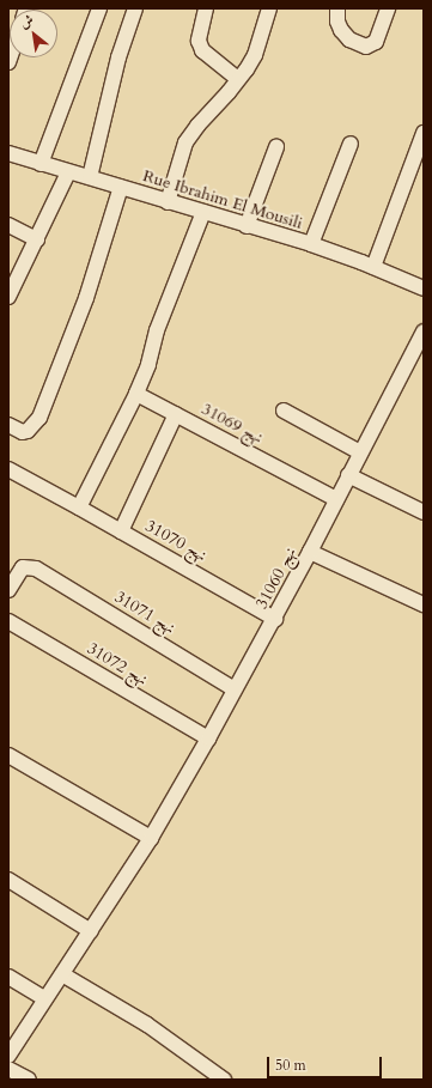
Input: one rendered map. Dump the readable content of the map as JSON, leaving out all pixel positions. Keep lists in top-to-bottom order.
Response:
{
  "streets": {
    "street": [
      "Rue Ibrahim El Mousili",
      "نهج 31069",
      "نهج 31070",
      "نهج 31060",
      "نهج 31071",
      "نهج 31072"
    ]
  },
  "crossings": [
    ["نهج 31069", "نهج 31060"],
    ["نهج 31070", "نهج 31060"],
    ["نهج 31060", "نهج 31071"],
    ["نهج 31060", "نهج 31072"]
  ],
  "scale_bar": "50 m",
  "north": "top left"
}
